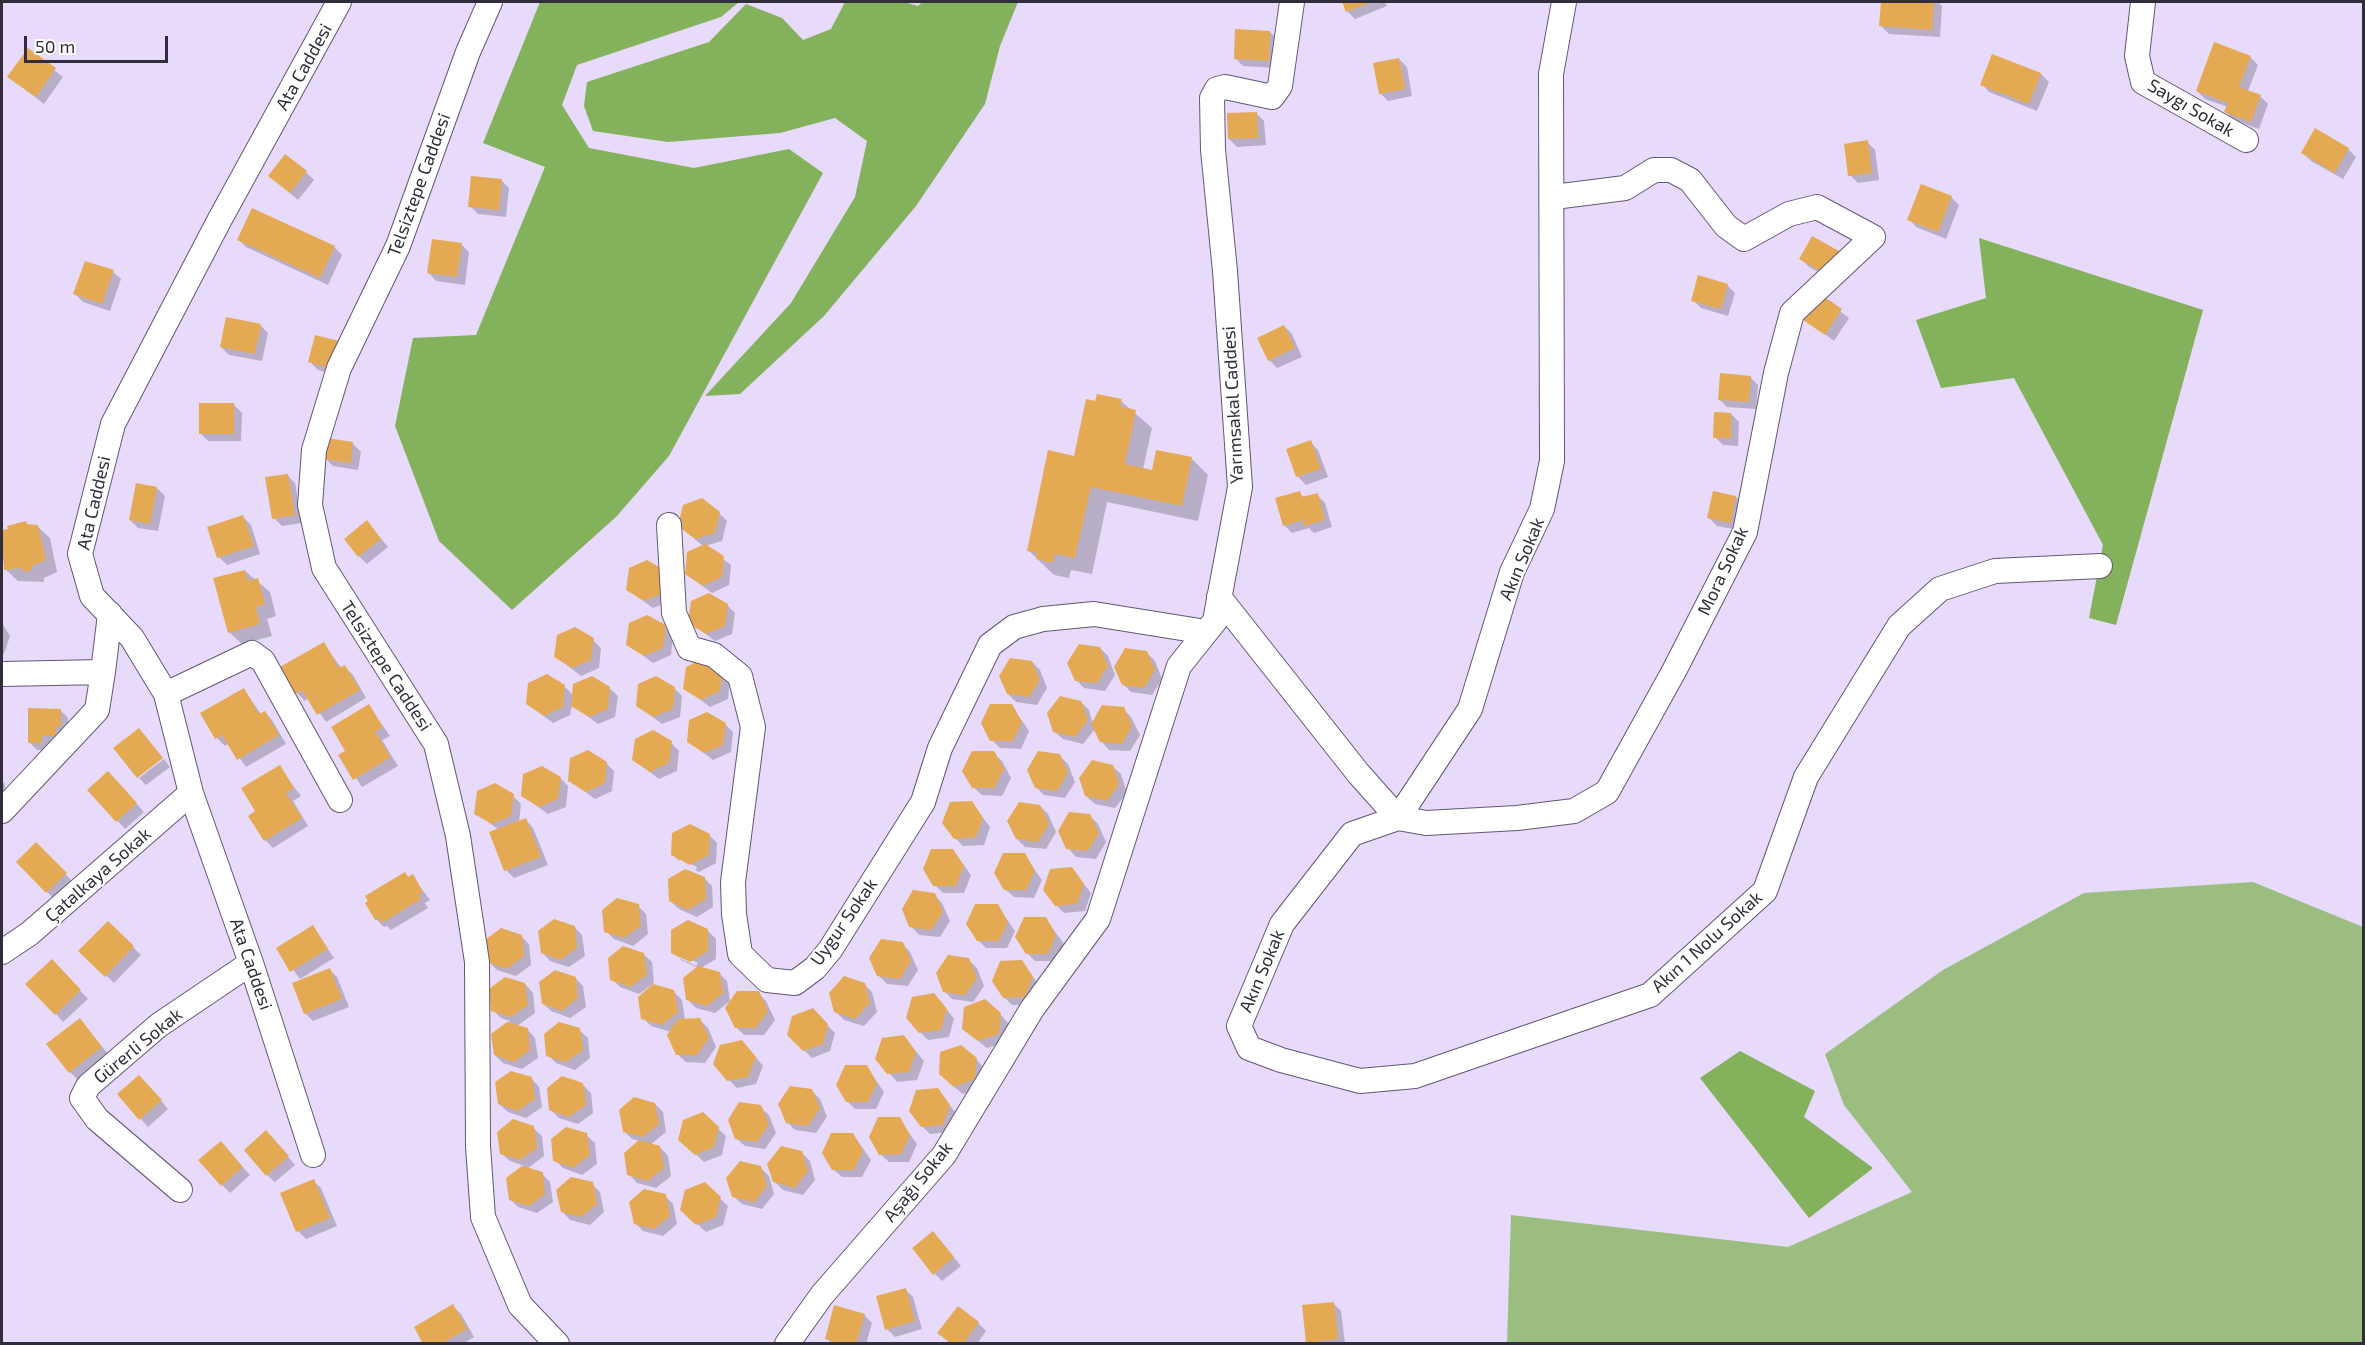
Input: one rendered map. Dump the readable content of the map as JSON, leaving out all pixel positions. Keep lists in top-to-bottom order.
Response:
{
  "streets": {
    "street": [
      "Ata Caddesi",
      "Saygı Sokak",
      "Telsiztepe Caddesi",
      "Yarımsakal Caddesi",
      "Akın Sokak",
      "Mora Sokak",
      "Çatalkaya Sokak",
      "Uygur Sokak",
      "Akın 1 Nolu Sokak",
      "Gürerli Sokak",
      "Aşağı Sokak"
    ]
  },
  "crossings": [
    ["Ata Caddesi", "Çatalkaya Sokak"],
    ["Ata Caddesi", "Gürerli Sokak"],
    ["Yarımsakal Caddesi", "Uygur Sokak"],
    ["Yarımsakal Caddesi", "Aşağı Sokak"],
    ["Akın Sokak", "Mora Sokak"],
    ["Akın Sokak", "Akın 1 Nolu Sokak"]
  ],
  "scale_bar": "50 m"
}
